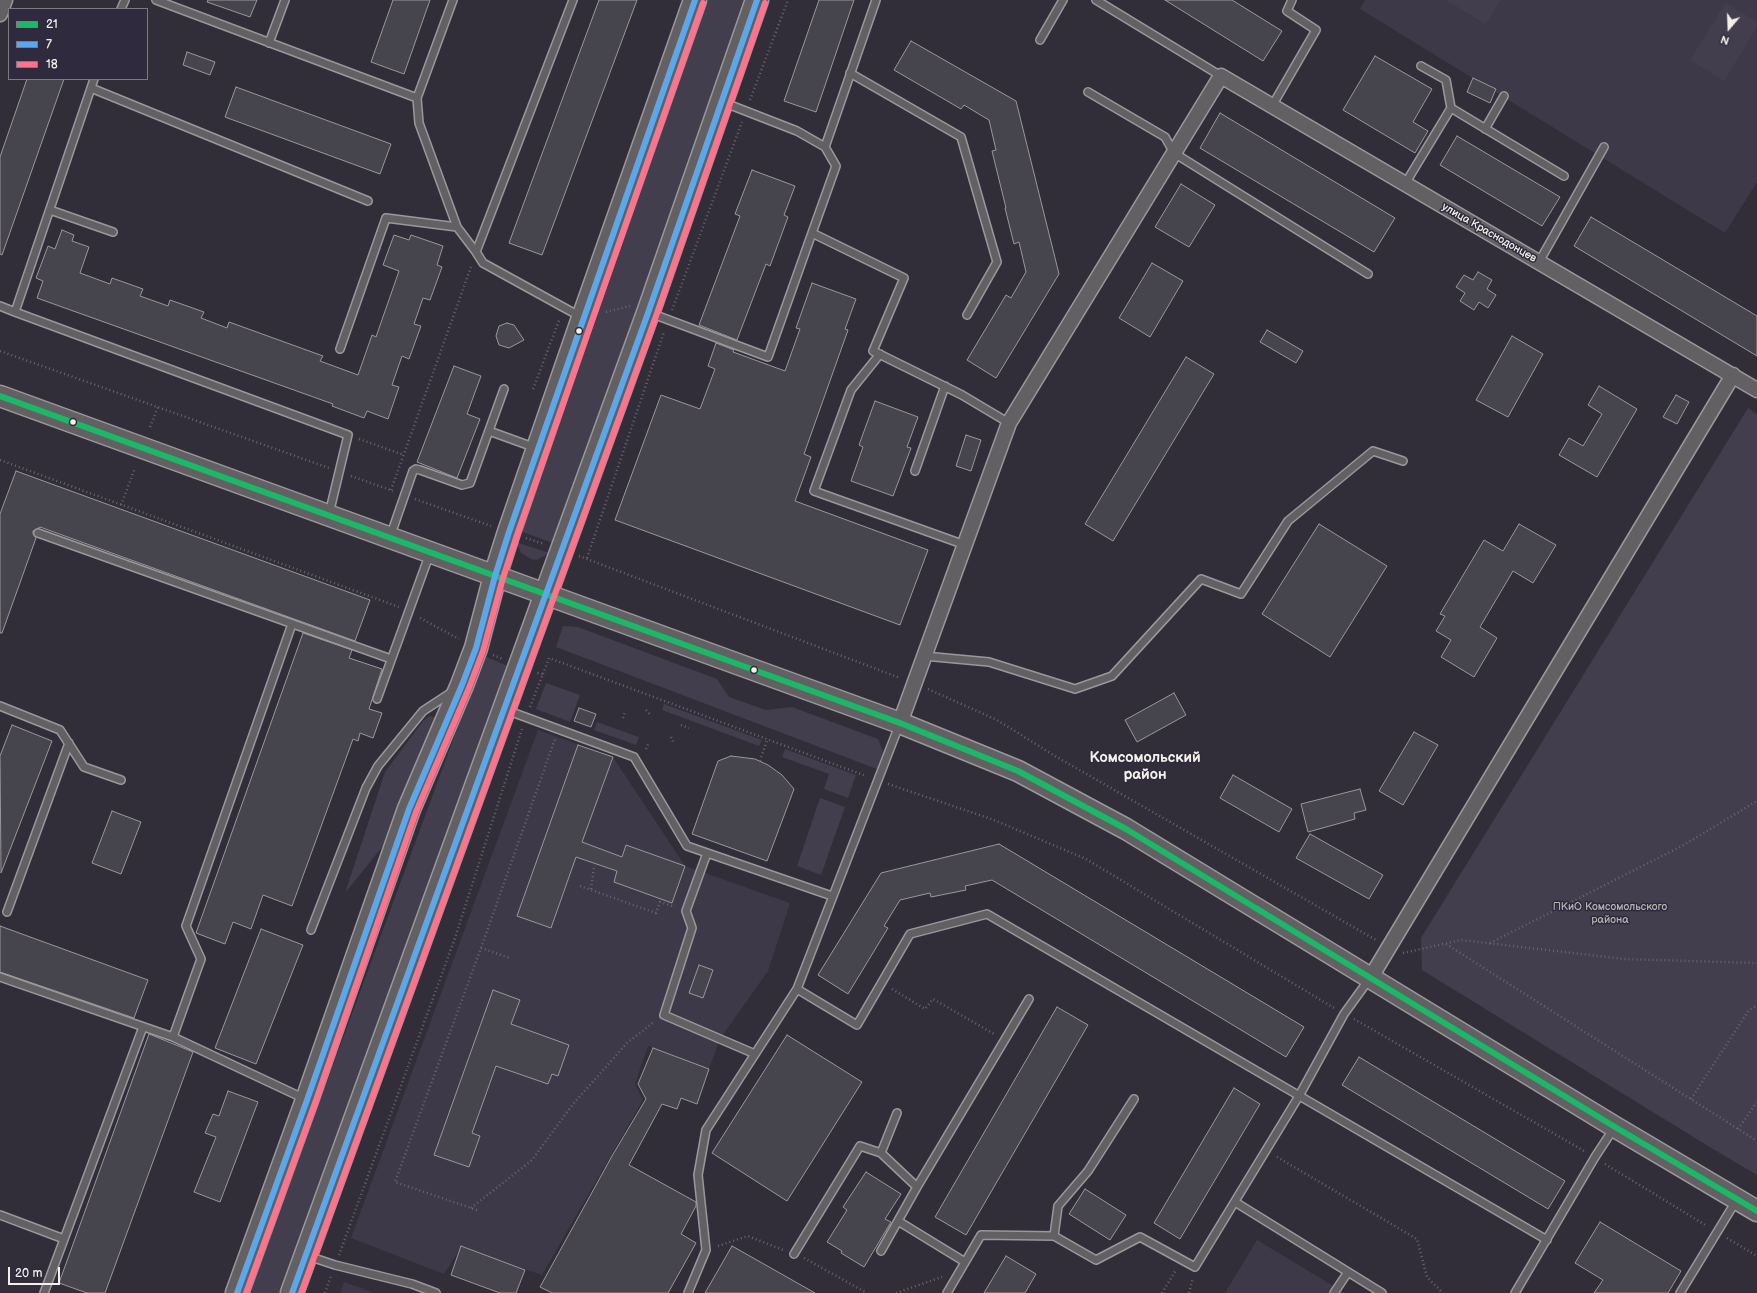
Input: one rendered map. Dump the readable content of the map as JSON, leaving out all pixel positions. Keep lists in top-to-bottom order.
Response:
{
  "streets": {
    "street": ["улица Краснодонцев"]
  },
  "districts": ["Комсомольский район"],
  "parks": ["ПКиО Комсомольского района"],
  "lines": ["transit line 7", "transit line 18", "transit line 21"],
  "legend": ["21", "7", "18"],
  "scale_bar": "20 m",
  "north": "bottom"
}
